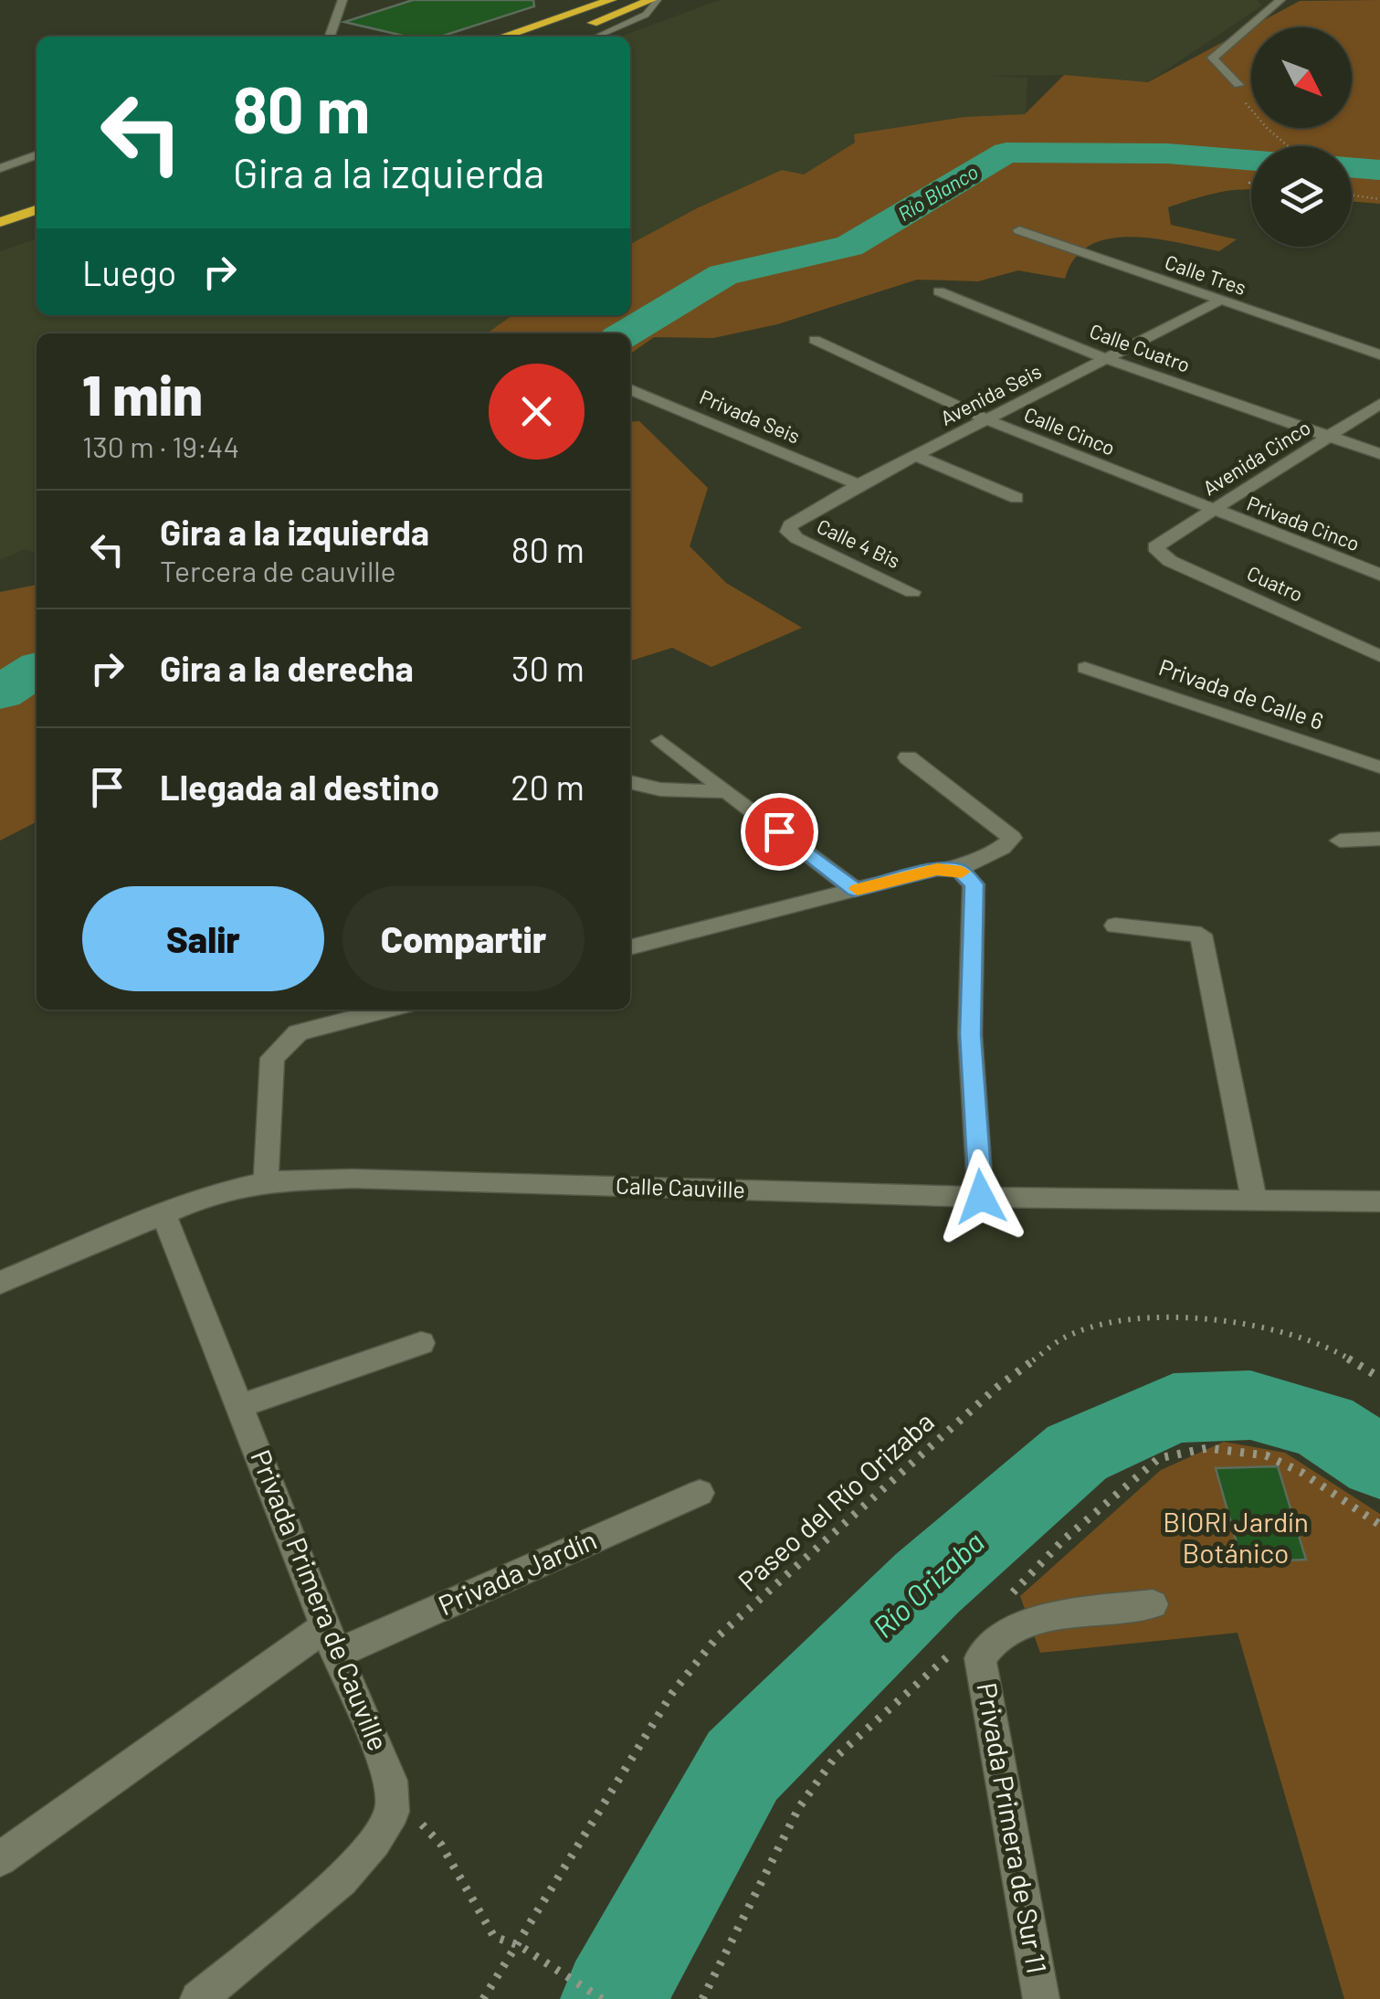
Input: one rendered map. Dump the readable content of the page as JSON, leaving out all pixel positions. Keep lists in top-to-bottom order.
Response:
{
  "streets": {
    "street": [
      "Calle Tres",
      "Calle Cuatro",
      "Avenida Seis",
      "Privada Seis",
      "Calle Cinco",
      "Avenida Cinco",
      "Privada Cinco",
      "Calle 4 Bis",
      "Cuatro",
      "Privada de Calle 6",
      "Calle Cauville",
      "Privada Jardín",
      "Privada Primera de Cauville",
      "Privada Primera de Sur 11"
    ],
    "path": ["Paseo del Río Orizaba"]
  },
  "crossings": [
    ["Calle Tres", "Avenida Seis"],
    ["Calle Cuatro", "Avenida Seis"],
    ["Calle Cuatro", "Avenida Cinco"],
    ["Avenida Seis", "Privada Seis"],
    ["Avenida Seis", "Calle Cinco"],
    ["Avenida Seis", "Calle 4 Bis"],
    ["Calle Cinco", "Avenida Cinco"],
    ["Calle Cinco", "Privada Cinco"],
    ["Avenida Cinco", "Privada Cinco"],
    ["Avenida Cinco", "Cuatro"],
    ["Calle Cauville", "Privada Primera de Cauville"],
    ["Privada Jardín", "Privada Primera de Cauville"]
  ],
  "water": ["Río Blanco", "Río Orizaba"],
  "parks": ["BIORI Jardín Botánico"],
  "north": "bottom right",
  "page": {
    "turn": ["80 m", "Gira a la izquierda"],
    "then": "Luego",
    "heading": ["1 min", "130 m · 19:44"],
    "list": [
      {
        "name": "Gira a la izquierda",
        "note": "Tercera de cauville",
        "value": "80 m"
      },
      {
        "name": "Gira a la derecha",
        "value": "30 m"
      },
      {
        "name": "Llegada al destino",
        "value": "20 m"
      }
    ],
    "buttons": ["Salir", "Compartir"]
  }
}
